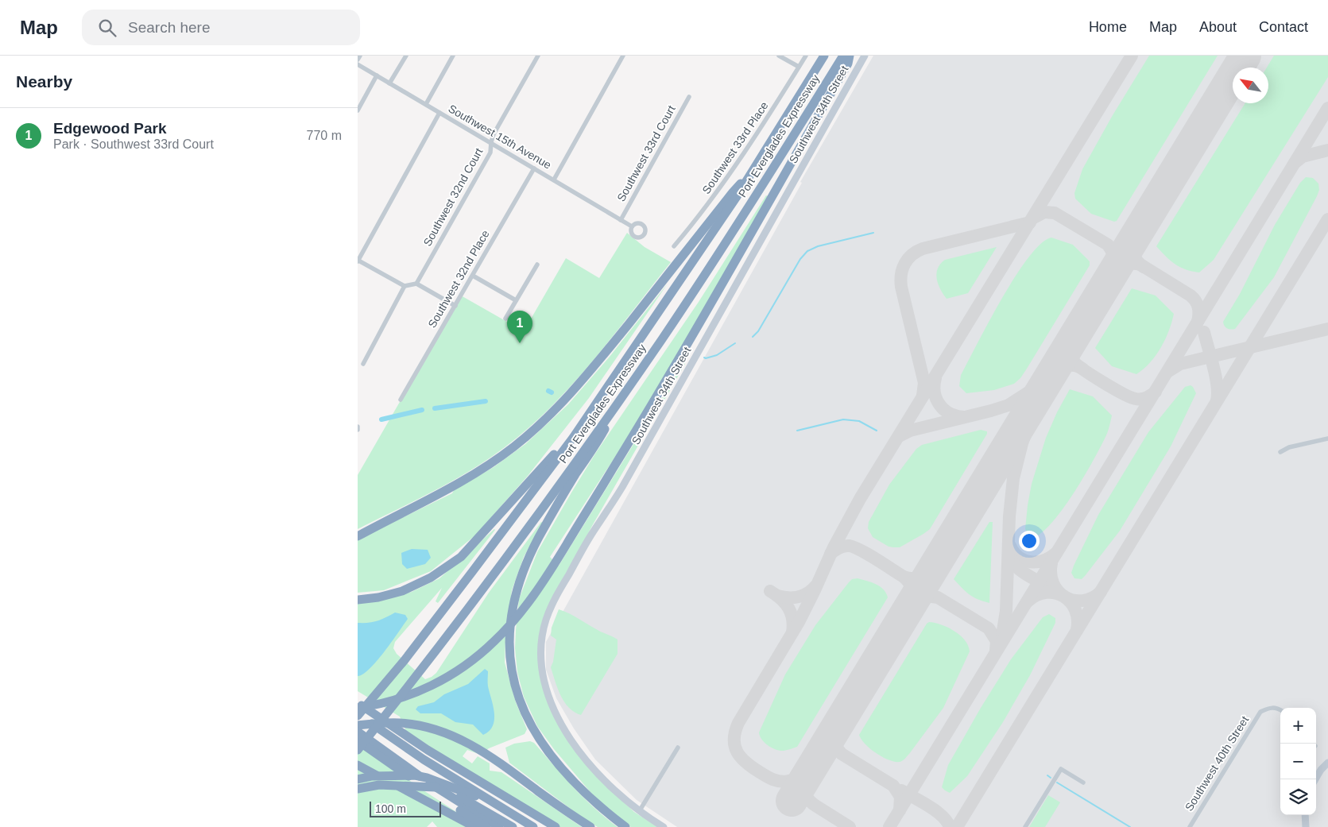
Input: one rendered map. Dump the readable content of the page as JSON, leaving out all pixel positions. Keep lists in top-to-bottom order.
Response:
{
  "streets": {
    "highway": ["Port Everglades Expressway"],
    "street": [
      "Southwest 34th Street",
      "Southwest 15th Avenue",
      "Southwest 33rd Place",
      "Southwest 33rd Court",
      "Southwest 32nd Court",
      "Southwest 32nd Place",
      "Southwest 40th Street"
    ]
  },
  "crossings": [
    ["Southwest 15th Avenue", "Southwest 33rd Court"],
    ["Southwest 15th Avenue", "Southwest 32nd Court"],
    ["Southwest 15th Avenue", "Southwest 32nd Place"]
  ],
  "scale_bar": "100 m",
  "north": "top left",
  "page": {
    "header": "Map",
    "search": "Search here",
    "nav": [
      "Home",
      "Map",
      "About",
      "Contact"
    ],
    "heading": "Nearby",
    "list": [
      {
        "mark": "1",
        "name": "Edgewood Park",
        "note": "Park · Southwest 33rd Court",
        "value": "770 m"
      }
    ],
    "pins": "1",
    "map_buttons": ["+", "−"],
    "scale": "100 m"
  }
}
